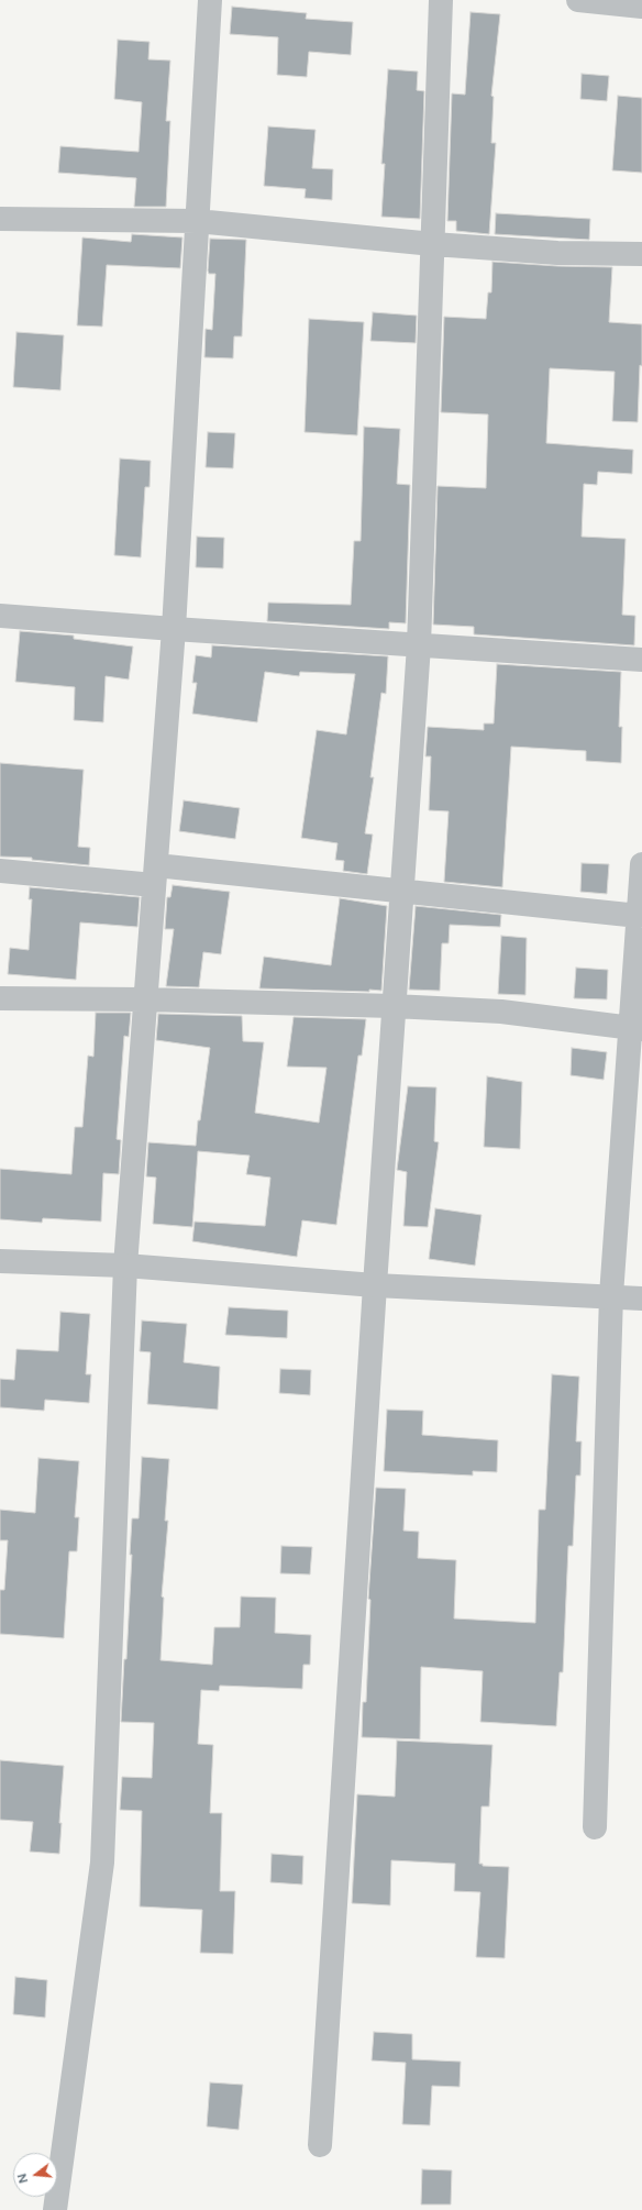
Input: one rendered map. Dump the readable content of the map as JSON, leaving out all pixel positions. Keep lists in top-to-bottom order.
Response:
{
  "north": "left"
}
